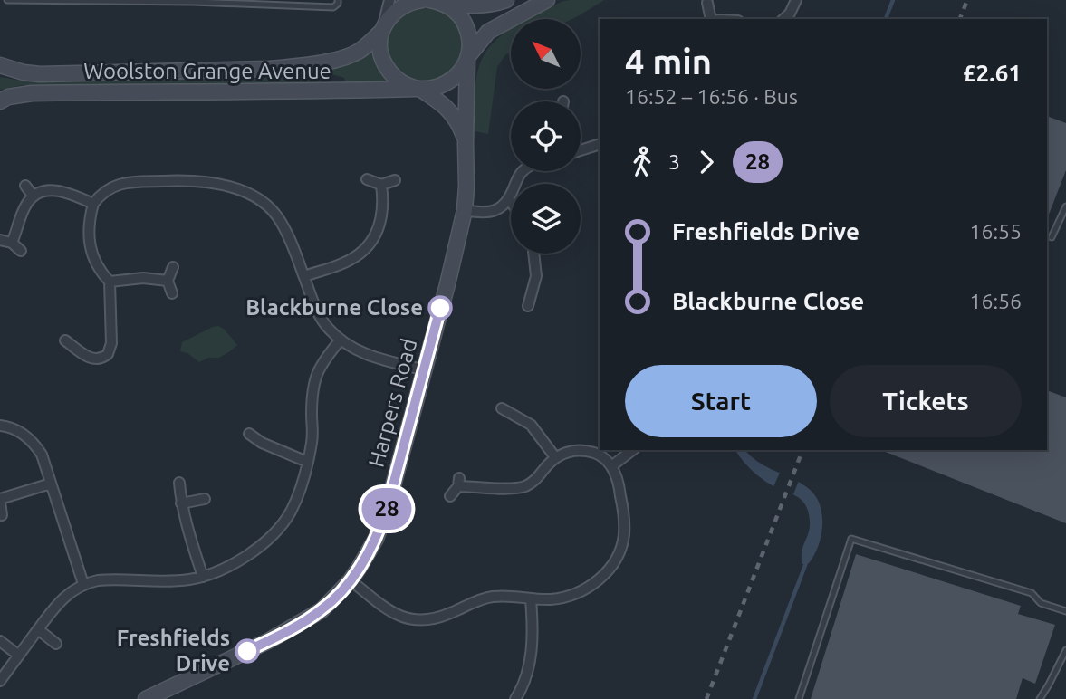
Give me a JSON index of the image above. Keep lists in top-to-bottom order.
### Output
{
  "streets": {
    "main road": ["Woolston Grange Avenue", "Harpers Road"]
  },
  "crossings": [
    ["Woolston Grange Avenue", "Harpers Road"]
  ],
  "places": ["Blackburne Close", "Freshfields Drive"],
  "lines": ["bus line 28"],
  "north": "top left",
  "page": {
    "on_map": "28",
    "heading": ["4 min", "16:52 – 16:56 · Bus", "£2.61"],
    "legs": ["3", "28"],
    "list": [
      {
        "name": "Freshfields Drive",
        "value": "16:55"
      },
      {
        "name": "Blackburne Close",
        "value": "16:56"
      }
    ],
    "buttons": ["Start", "Tickets"]
  }
}
